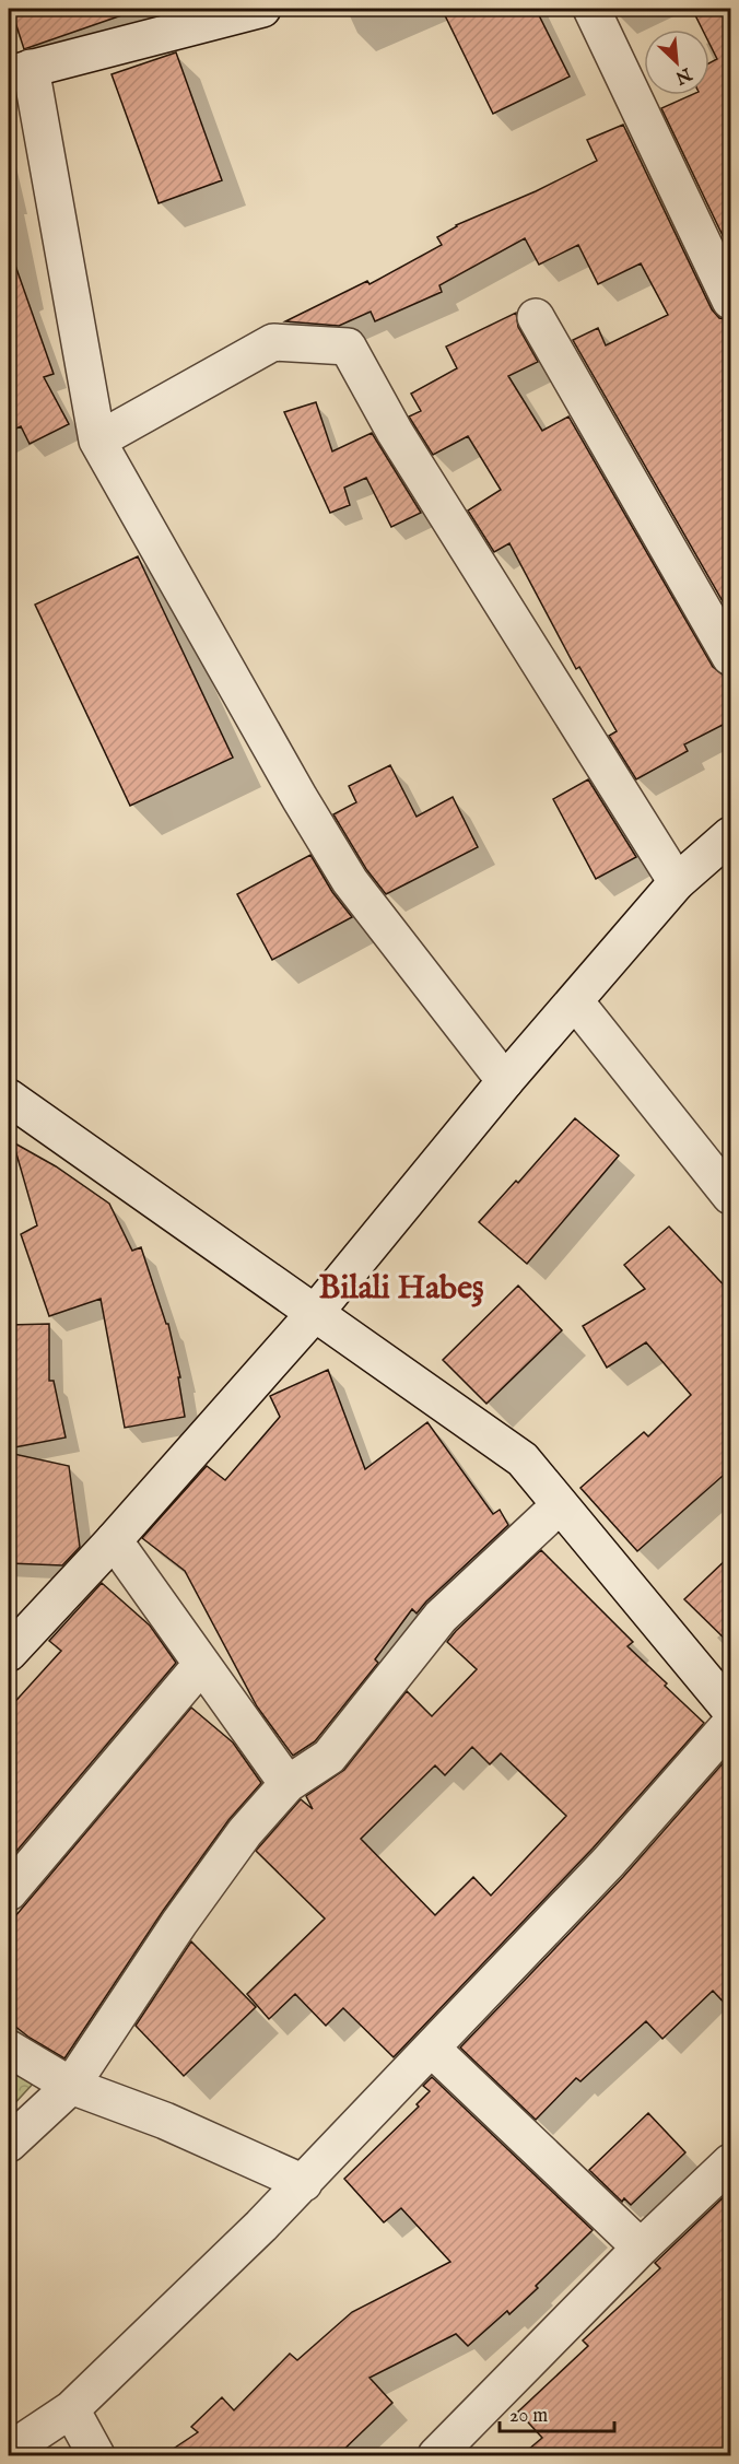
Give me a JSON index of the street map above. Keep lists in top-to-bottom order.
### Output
{
  "districts": ["Bilali Habeş"],
  "scale_bar": "20 m",
  "north": "bottom right"
}
